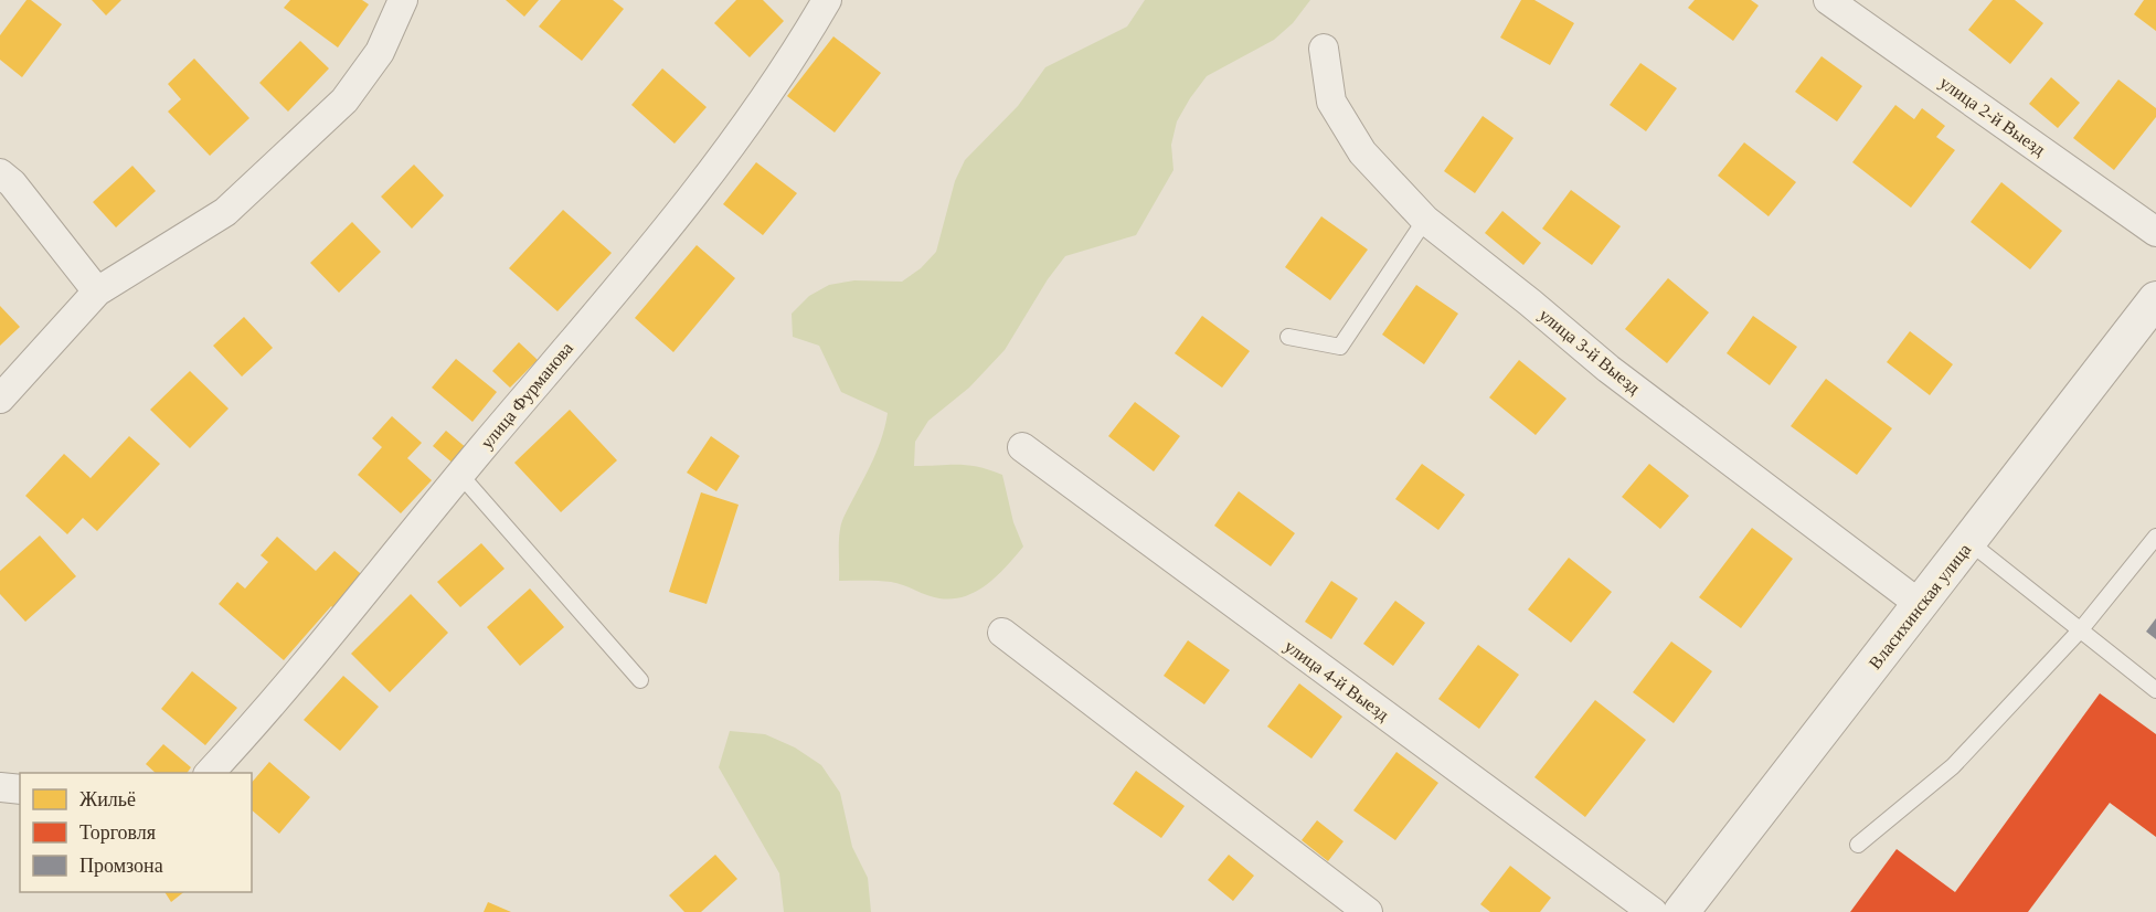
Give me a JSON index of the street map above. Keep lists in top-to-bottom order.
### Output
{
  "streets": {
    "street": [
      "улица 2-й Выезд",
      "улица 3-й Выезд",
      "улица Фурманова",
      "Власихинская улица",
      "улица 4-й Выезд"
    ]
  },
  "crossings": [
    ["улица 3-й Выезд", "Власихинская улица"]
  ],
  "legend": ["Жильё", "Торговля", "Промзона"]
}
